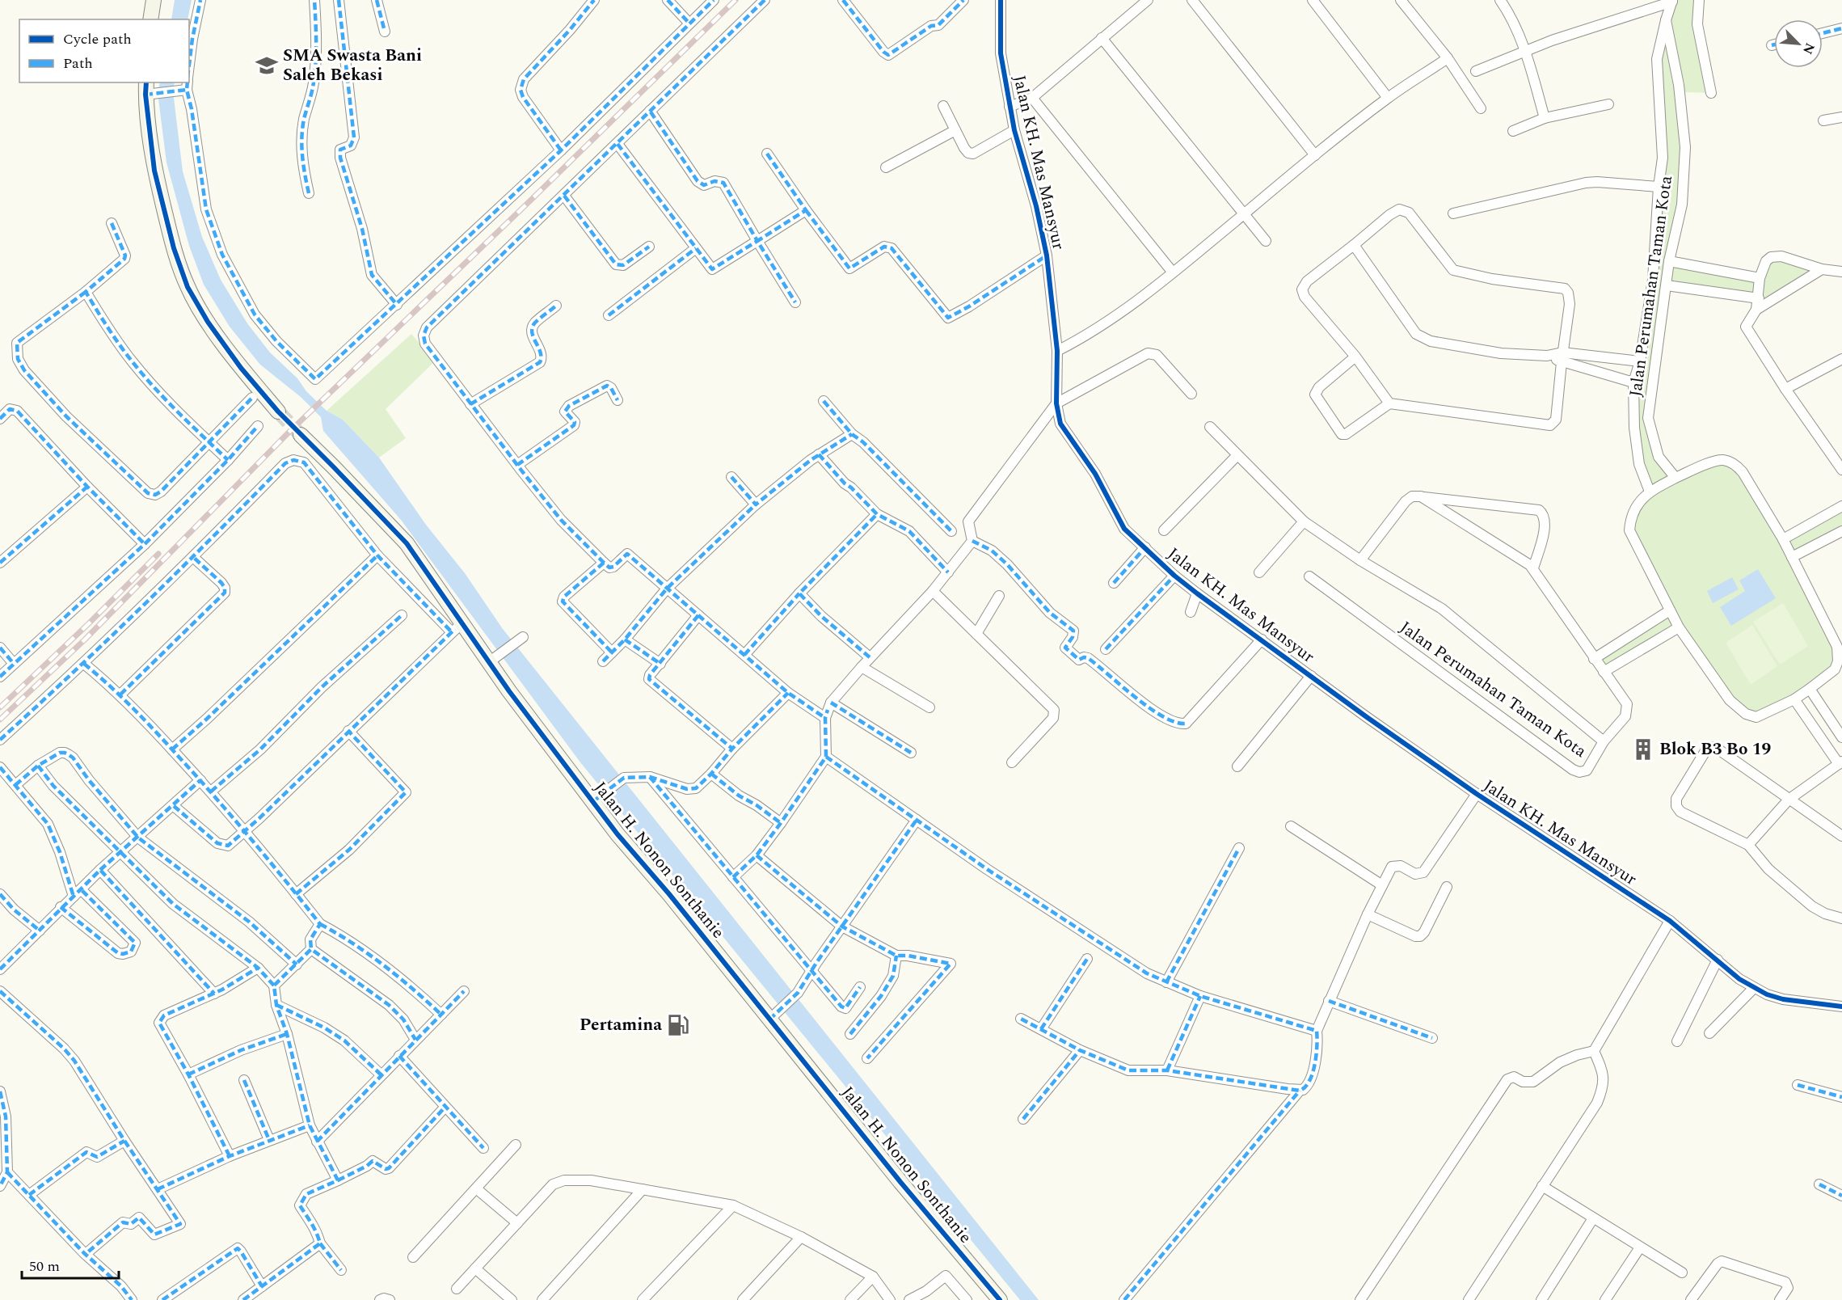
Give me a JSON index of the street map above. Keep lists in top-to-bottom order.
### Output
{
  "streets": {
    "street": ["Jalan KH. Mas Mansyur", "Jalan Perumahan Taman Kota", "Jalan H. Nonon Sonthanie"]
  },
  "places": {
    "school or university": ["SMA Swasta Bani Saleh Bekasi"],
    "building": ["Blok B3 Bo 19"],
    "fuel station": ["Pertamina"]
  },
  "legend": ["Cycle path", "Path"],
  "scale_bar": "50 m",
  "north": "bottom right"
}
